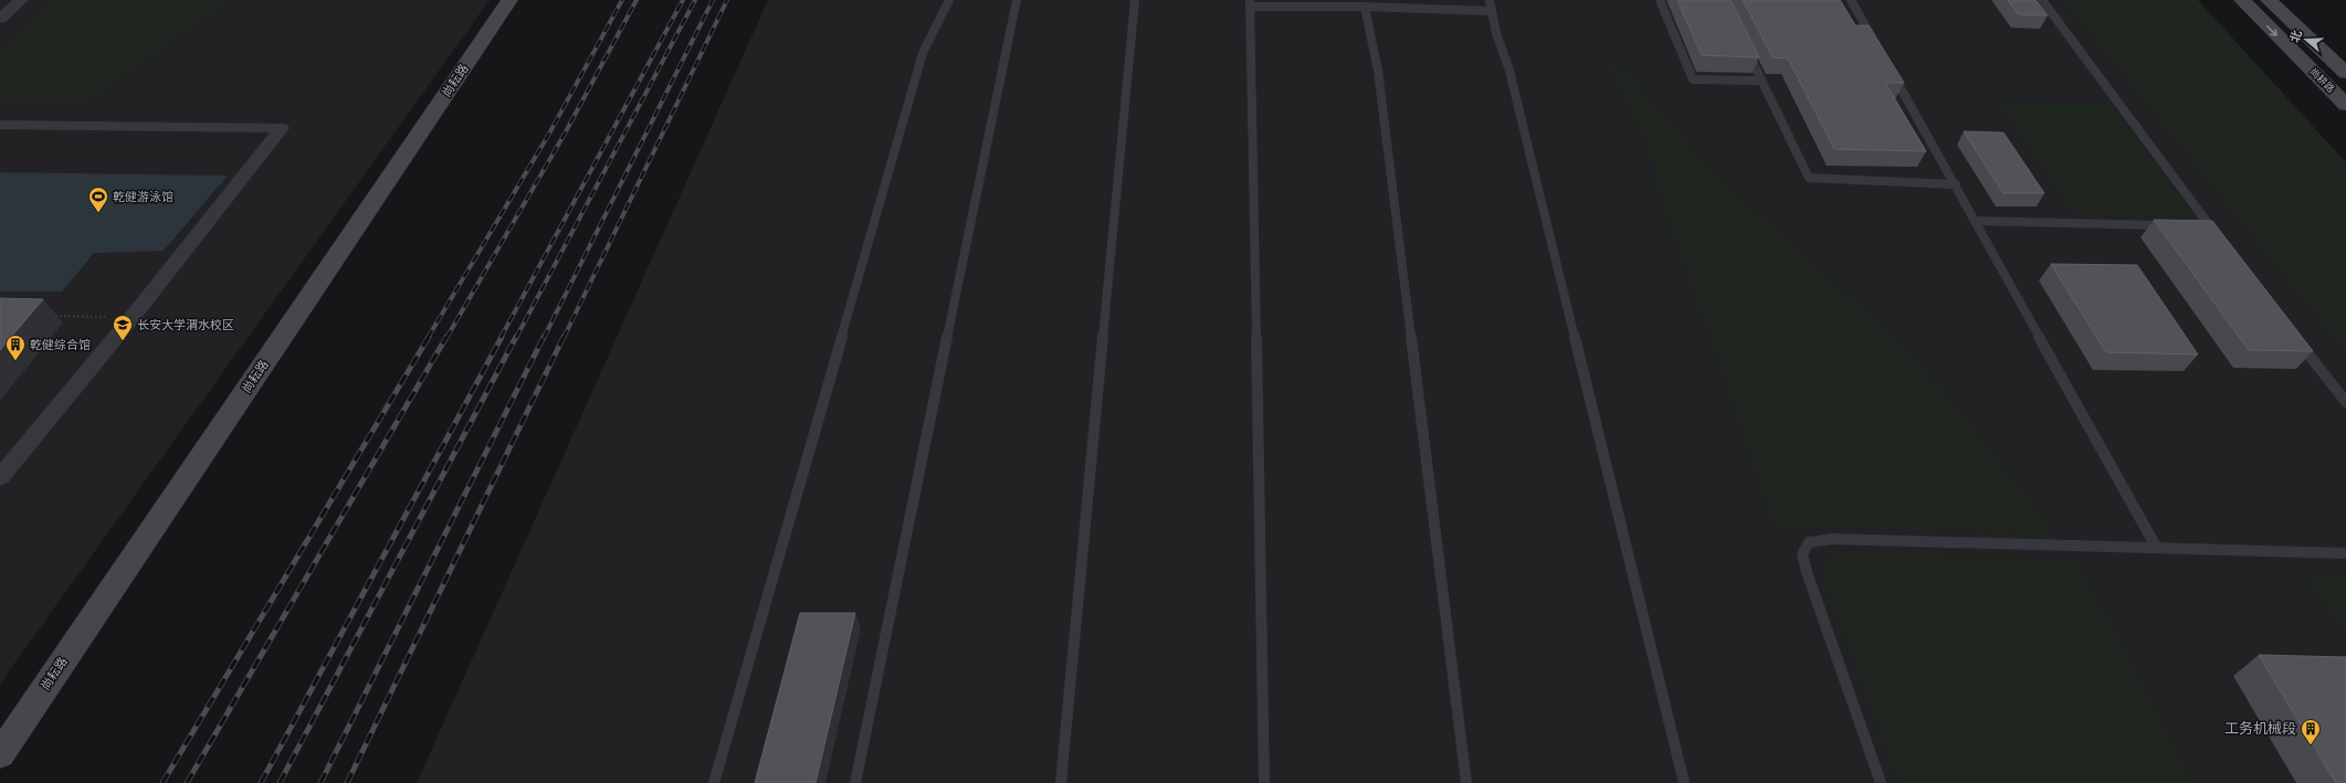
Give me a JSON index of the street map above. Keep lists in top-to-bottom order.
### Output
{
  "streets": {
    "street": ["尚耘路", "尚耕路"]
  },
  "places": {
    "sports": ["乾健游泳馆"],
    "school or university": ["长安大学渭水校区"],
    "building": ["乾健综合馆", "工务机械段"]
  },
  "north": "left"
}
